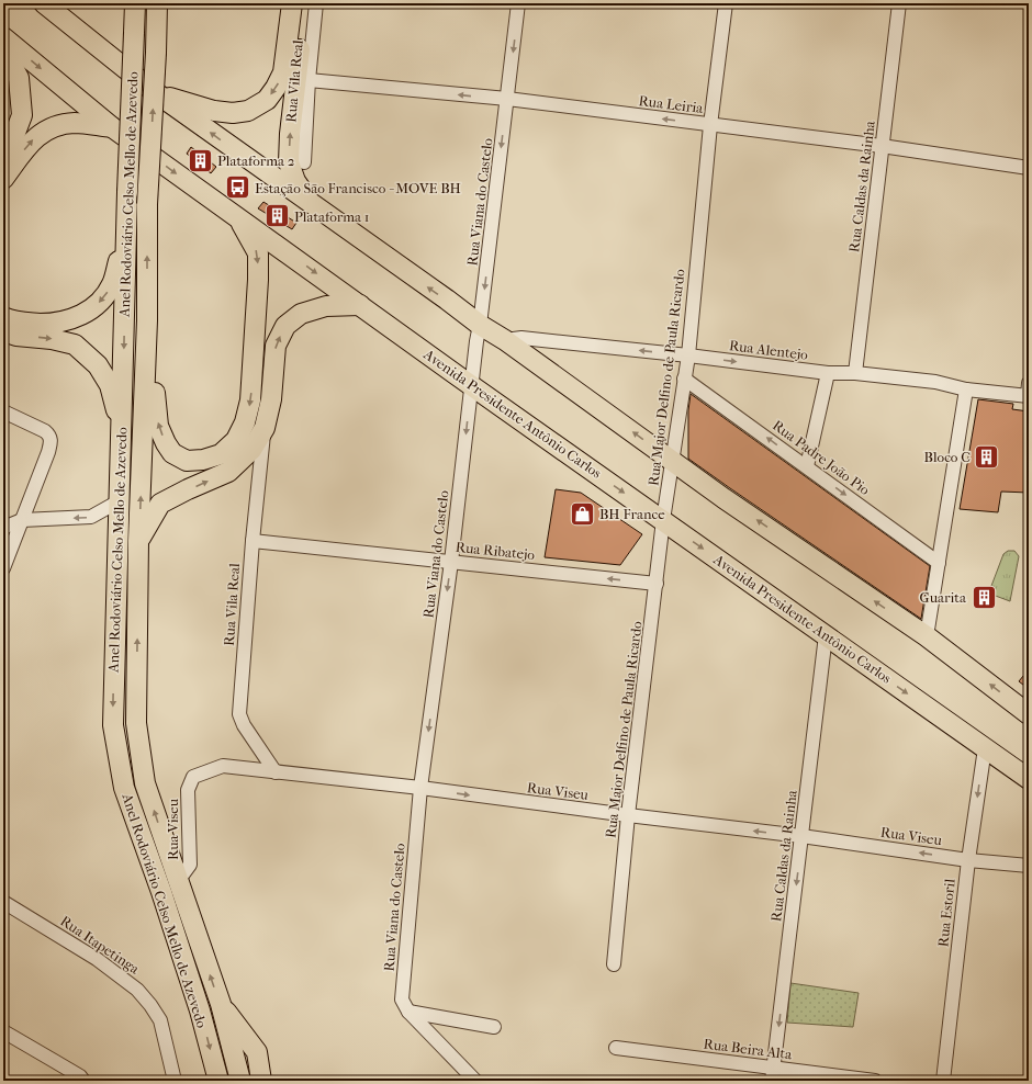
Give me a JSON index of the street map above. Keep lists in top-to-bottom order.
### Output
{
  "streets": {
    "highway": ["Anel Rodoviário Celso Mello de Azevedo", "Avenida Presidente Antônio Carlos"],
    "street": [
      "Rua Vila Real",
      "Rua Leiria",
      "Rua Caldas da Rainha",
      "Rua Viana do Castelo",
      "Rua Alentejo",
      "Rua Major Delfino de Paula Ricardo",
      "Rua Padre João Pio",
      "Rua Ribatejo",
      "Rua Viseu",
      "Rua Estoril",
      "Rua Itapetinga",
      "Rua Beira Alta"
    ]
  },
  "crossings": [
    ["Rua Vila Real", "Rua Leiria"],
    ["Rua Vila Real", "Rua Ribatejo"],
    ["Rua Vila Real", "Rua Viseu"],
    ["Rua Leiria", "Rua Caldas da Rainha"],
    ["Rua Leiria", "Rua Viana do Castelo"],
    ["Rua Leiria", "Rua Major Delfino de Paula Ricardo"],
    ["Rua Caldas da Rainha", "Rua Alentejo"],
    ["Rua Caldas da Rainha", "Avenida Presidente Antônio Carlos"],
    ["Rua Caldas da Rainha", "Rua Viseu"],
    ["Rua Caldas da Rainha", "Rua Beira Alta"],
    ["Anel Rodoviário Celso Mello de Azevedo", "Rua Viseu"],
    ["Rua Viana do Castelo", "Avenida Presidente Antônio Carlos"],
    ["Rua Viana do Castelo", "Rua Ribatejo"],
    ["Rua Viana do Castelo", "Rua Viseu"],
    ["Rua Alentejo", "Rua Major Delfino de Paula Ricardo"],
    ["Rua Major Delfino de Paula Ricardo", "Avenida Presidente Antônio Carlos"],
    ["Rua Major Delfino de Paula Ricardo", "Rua Padre João Pio"],
    ["Rua Major Delfino de Paula Ricardo", "Rua Ribatejo"],
    ["Rua Major Delfino de Paula Ricardo", "Rua Viseu"],
    ["Avenida Presidente Antônio Carlos", "Rua Estoril"],
    ["Rua Viseu", "Rua Estoril"]
  ],
  "one_way": ["Rua Leiria", "Rua Viana do Castelo", "Rua Ribatejo"],
  "places": {
    "building": [
      "Plataforma 2",
      "Plataforma 1",
      "Bloco C",
      "Guarita"
    ],
    "bus stop": ["Estação São Francisco - MOVE BH"],
    "shop": ["BH France"]
  }
}
